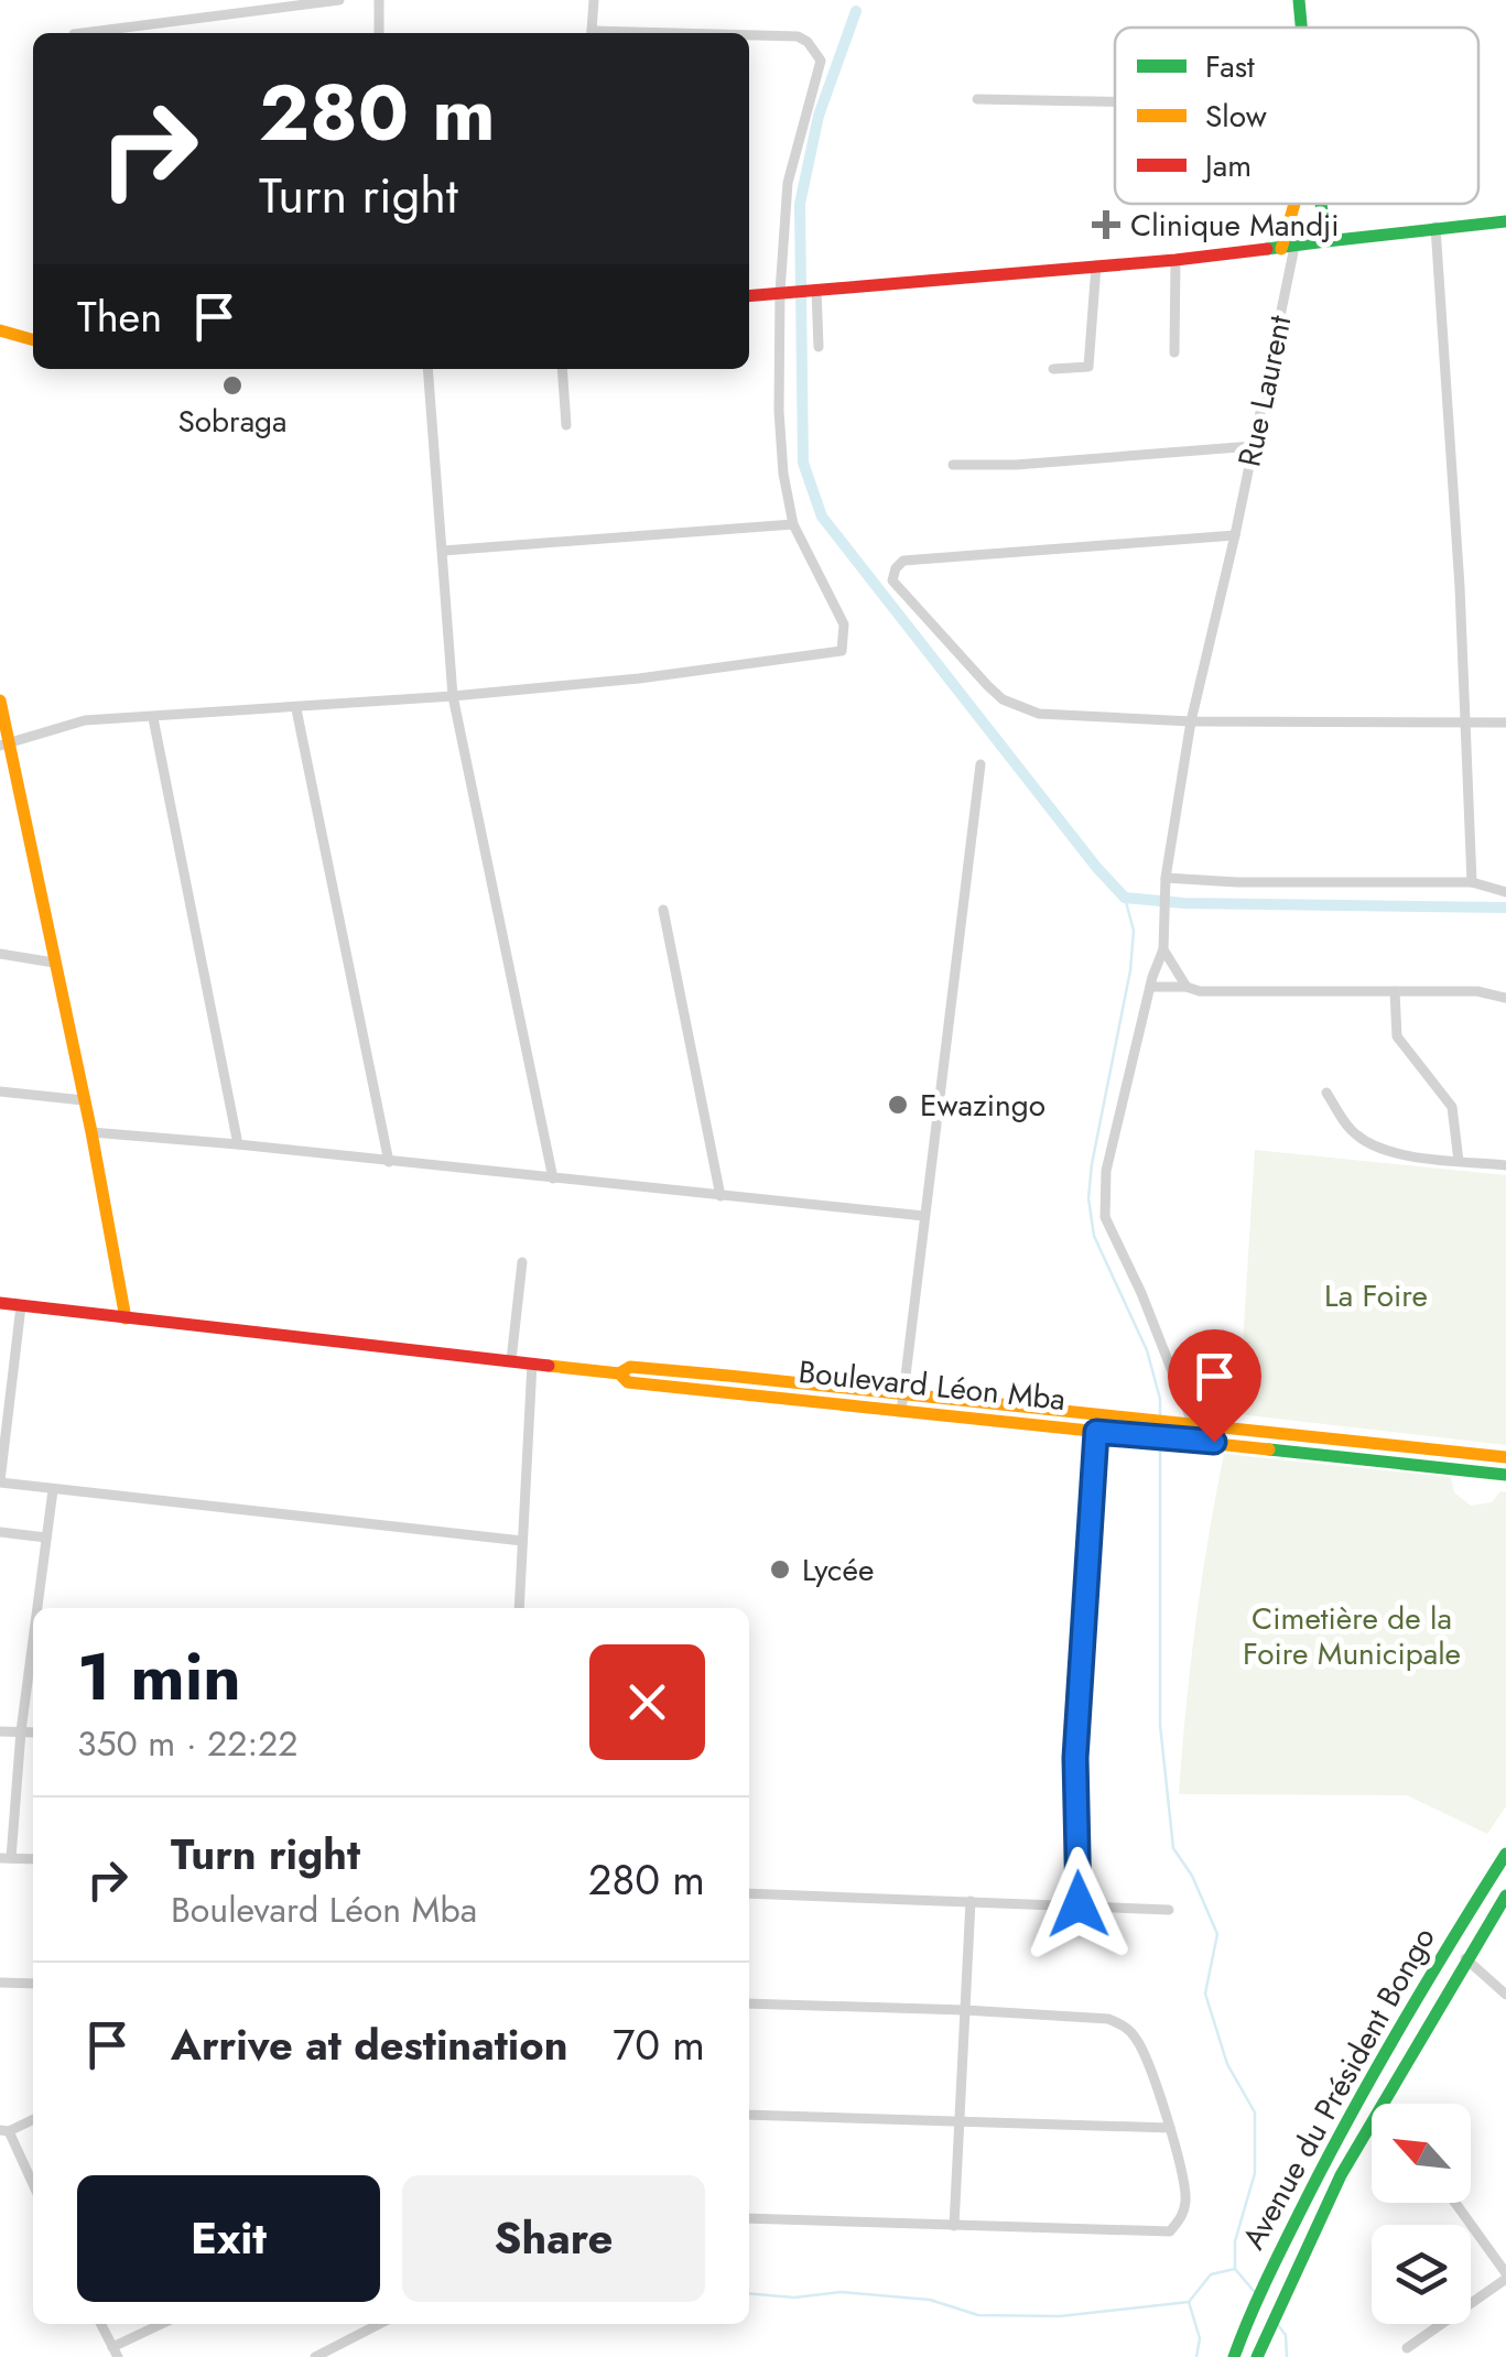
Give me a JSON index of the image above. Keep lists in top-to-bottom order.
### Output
{
  "streets": {
    "street": ["Rue Laurent", "Boulevard Léon Mba", "Avenue du Président Bongo"]
  },
  "crossings": [
    ["Rue Laurent", "Boulevard Léon Mba"]
  ],
  "parks": ["La Foire", "Cimetière de la Foire Municipale"],
  "places": {
    "health": ["Clinique Mandji"],
    "other": ["Sobraga", "Ewazingo", "Lycée"]
  },
  "legend": ["Fast", "Slow", "Jam"],
  "north": "top left",
  "page": {
    "turn": ["280 m", "Turn right"],
    "then": "Then",
    "heading": ["1 min", "350 m · 22:22"],
    "list": [
      {
        "name": "Turn right",
        "note": "Boulevard Léon Mba",
        "value": "280 m"
      },
      {
        "name": "Arrive at destination",
        "value": "70 m"
      }
    ],
    "buttons": ["Exit", "Share"]
  }
}
